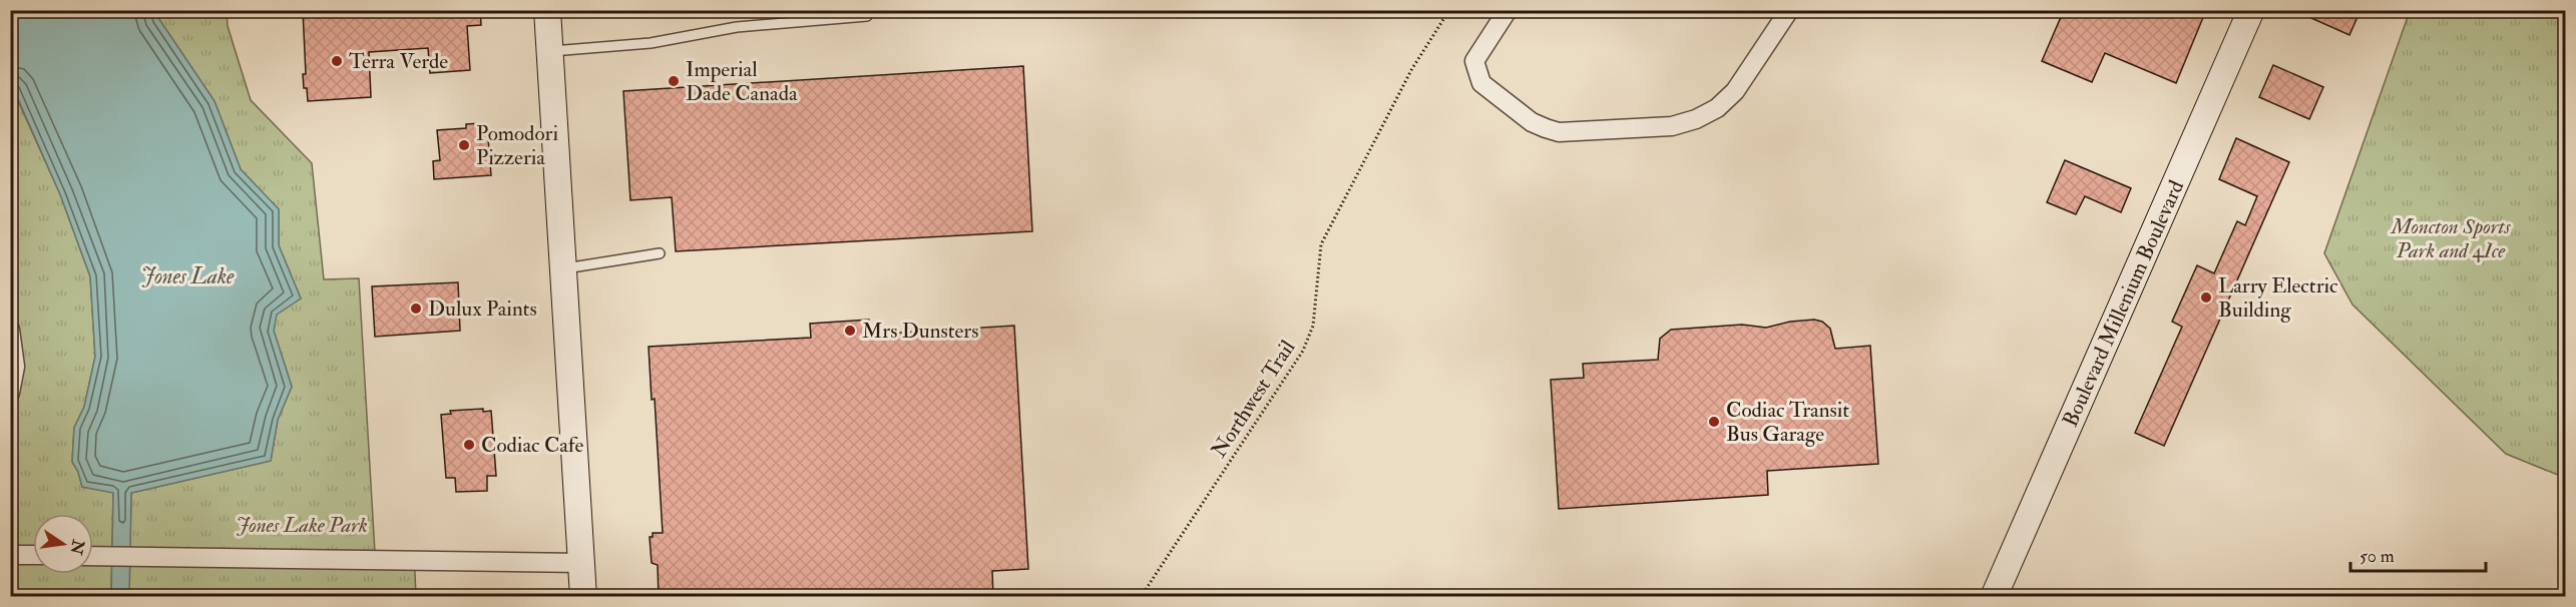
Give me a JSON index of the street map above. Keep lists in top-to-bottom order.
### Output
{
  "streets": {
    "main road": ["Boulevard Millenium Boulevard"],
    "path": ["Northwest Trail"]
  },
  "water": ["Jones Lake"],
  "parks": ["Moncton Sports Park and 4Ice", "Jones Lake Park"],
  "places": [
    "Terra Verde",
    "Imperial Dade Canada",
    "Pomodori Pizzeria",
    "Larry Electric Building",
    "Dulux Paints",
    "Mrs Dunsters",
    "Codiac Transit Bus Garage",
    "Codiac Cafe"
  ],
  "scale_bar": "50 m",
  "north": "right"
}
